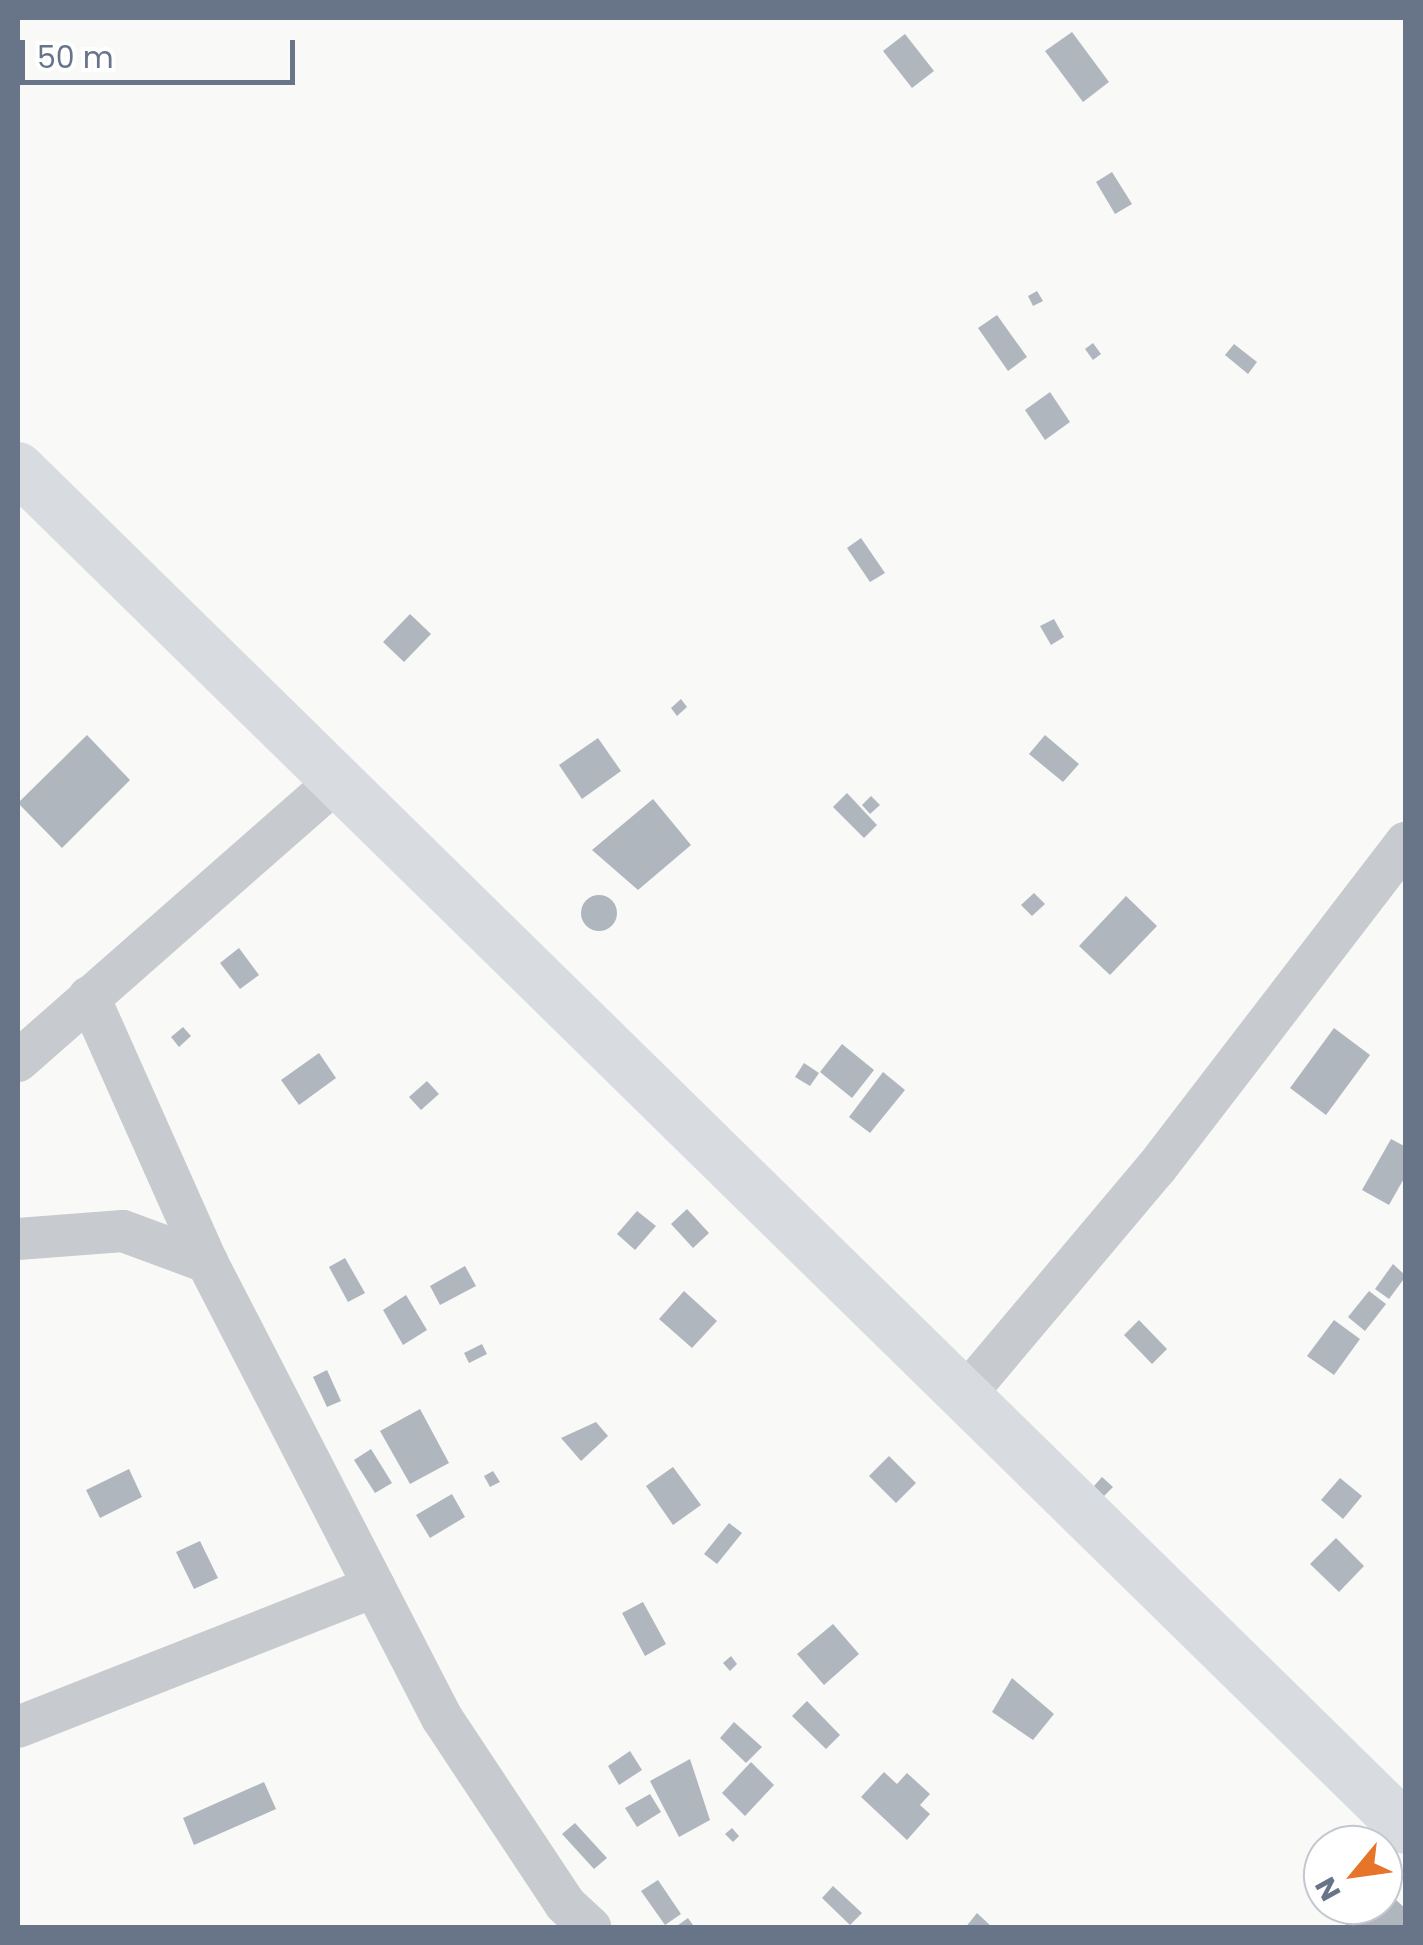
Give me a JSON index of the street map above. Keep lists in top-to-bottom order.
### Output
{
  "scale_bar": "50 m",
  "north": "bottom left"
}
